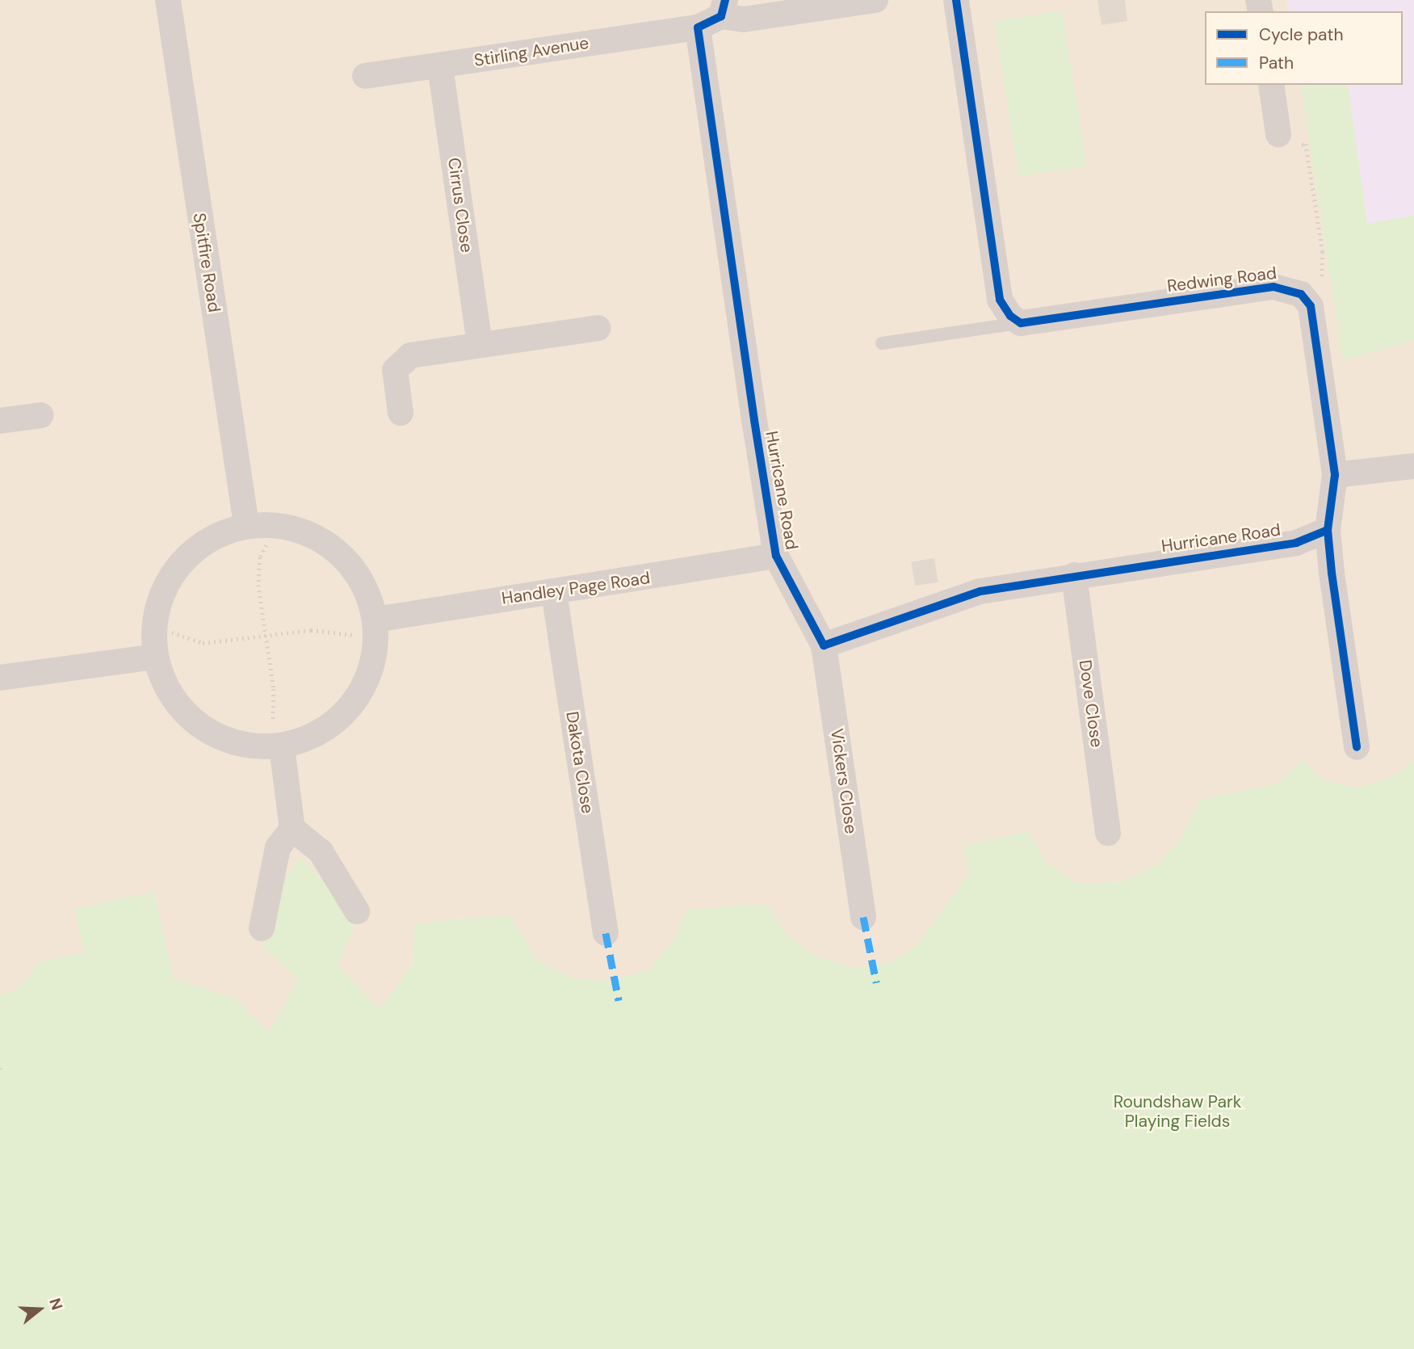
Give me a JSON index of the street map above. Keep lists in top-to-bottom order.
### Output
{
  "streets": {
    "street": [
      "Stirling Avenue",
      "Cirrus Close",
      "Spitfire Road",
      "Redwing Road",
      "Hurricane Road",
      "Handley Page Road",
      "Dove Close",
      "Dakota Close",
      "Vickers Close"
    ]
  },
  "crossings": [
    ["Stirling Avenue", "Cirrus Close"],
    ["Stirling Avenue", "Hurricane Road"],
    ["Hurricane Road", "Handley Page Road"],
    ["Hurricane Road", "Dove Close"],
    ["Hurricane Road", "Vickers Close"],
    ["Handley Page Road", "Dakota Close"]
  ],
  "parks": ["Roundshaw Park Playing Fields"],
  "legend": ["Cycle path", "Path"],
  "north": "right"
}
